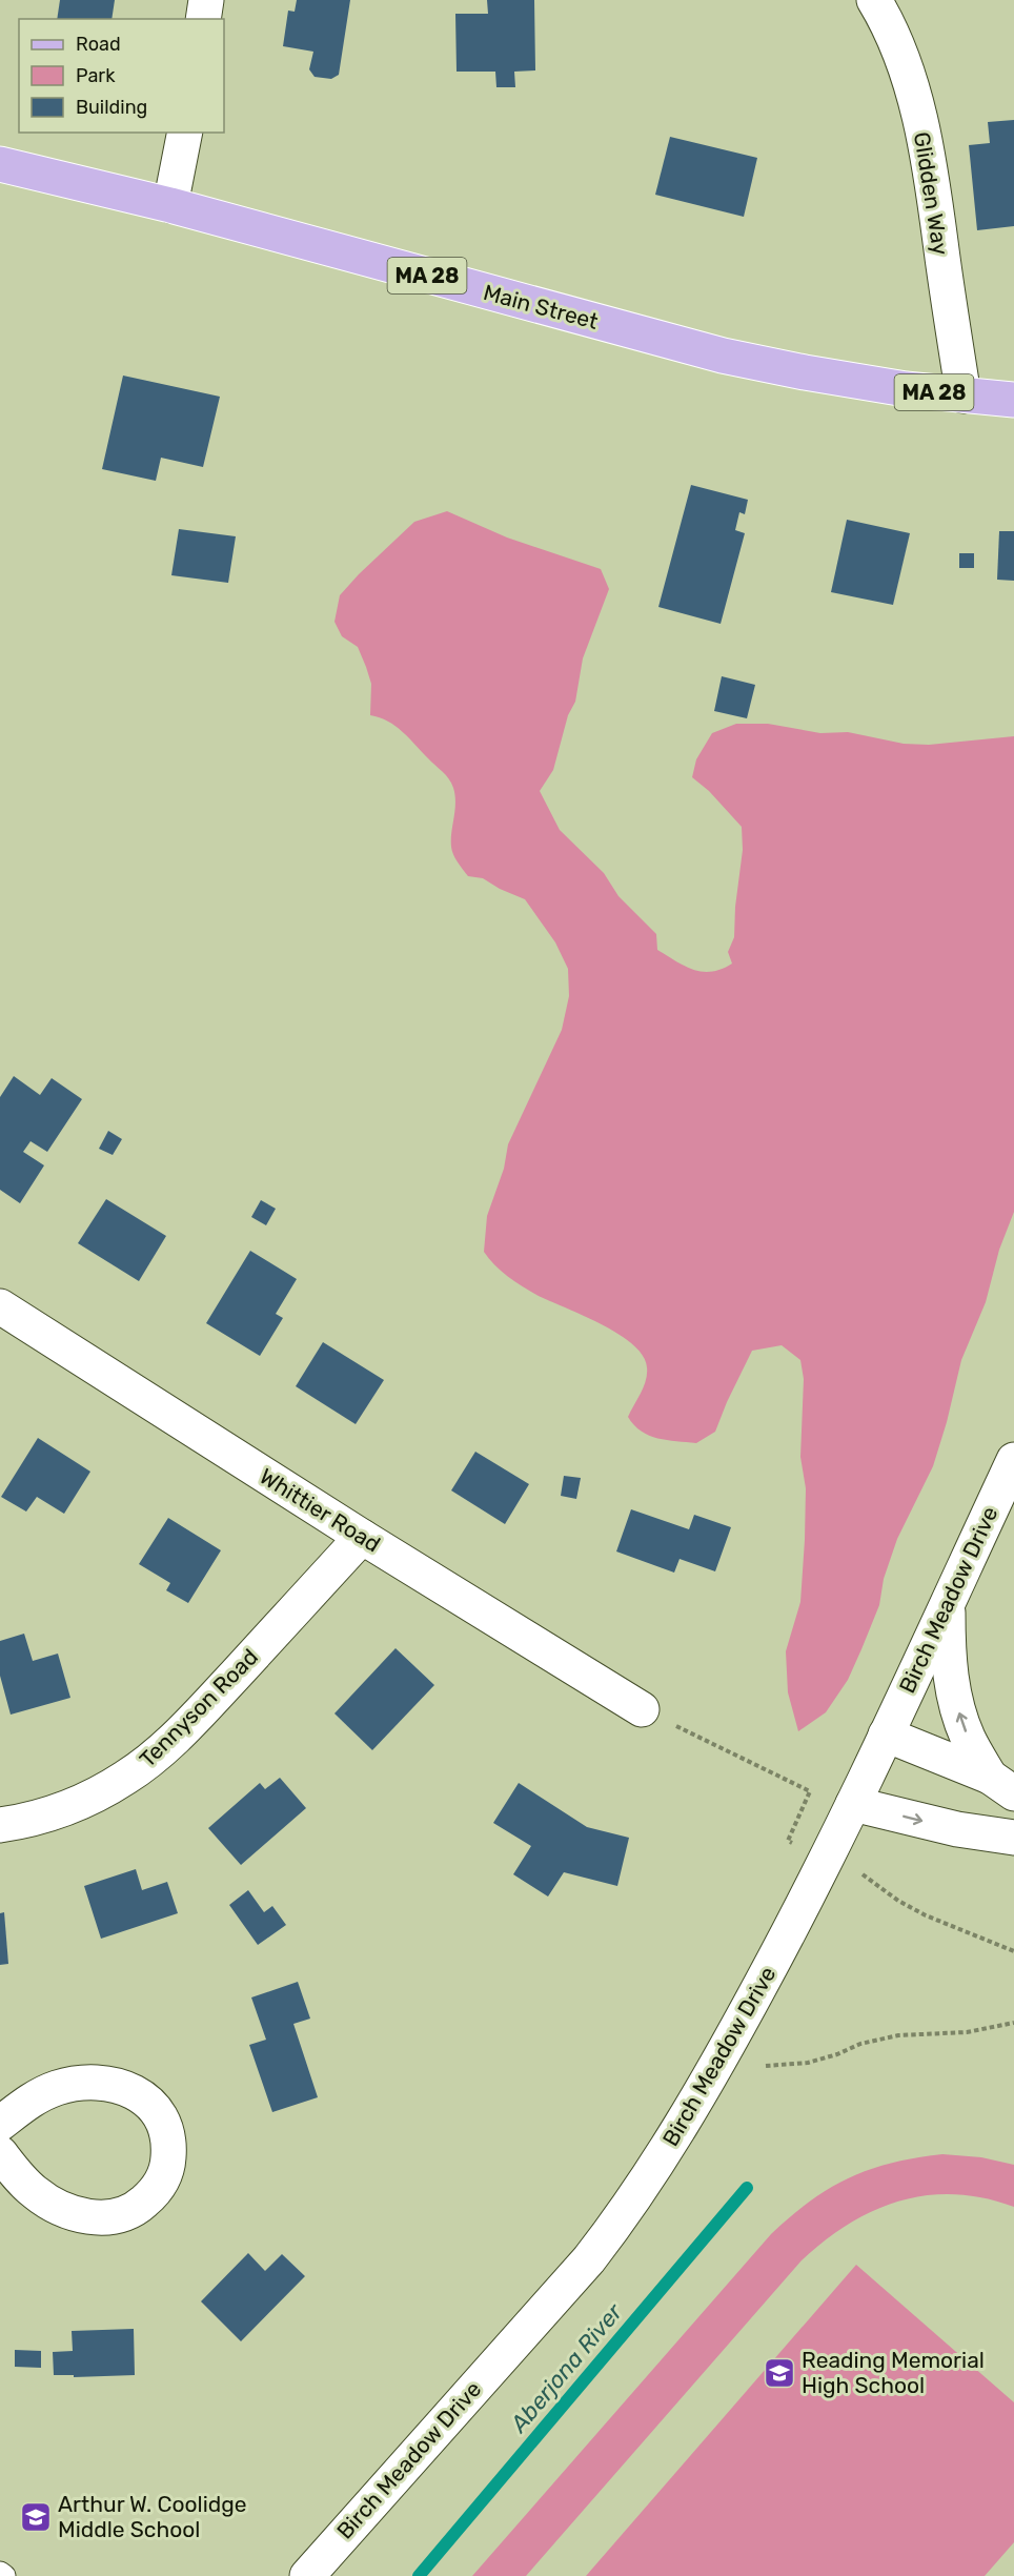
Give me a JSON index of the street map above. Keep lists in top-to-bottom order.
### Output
{
  "streets": {
    "main road": ["MA 28", "Main Street"],
    "street": [
      "Glidden Way",
      "Whittier Road",
      "Birch Meadow Drive",
      "Tennyson Road"
    ]
  },
  "crossings": [
    ["Glidden Way", "Main Street"],
    ["Whittier Road", "Tennyson Road"]
  ],
  "water": ["Aberjona River"],
  "places": {
    "school or university": ["Reading Memorial High School", "Arthur W. Coolidge Middle School"]
  },
  "legend": ["Road", "Park", "Building"]
}
